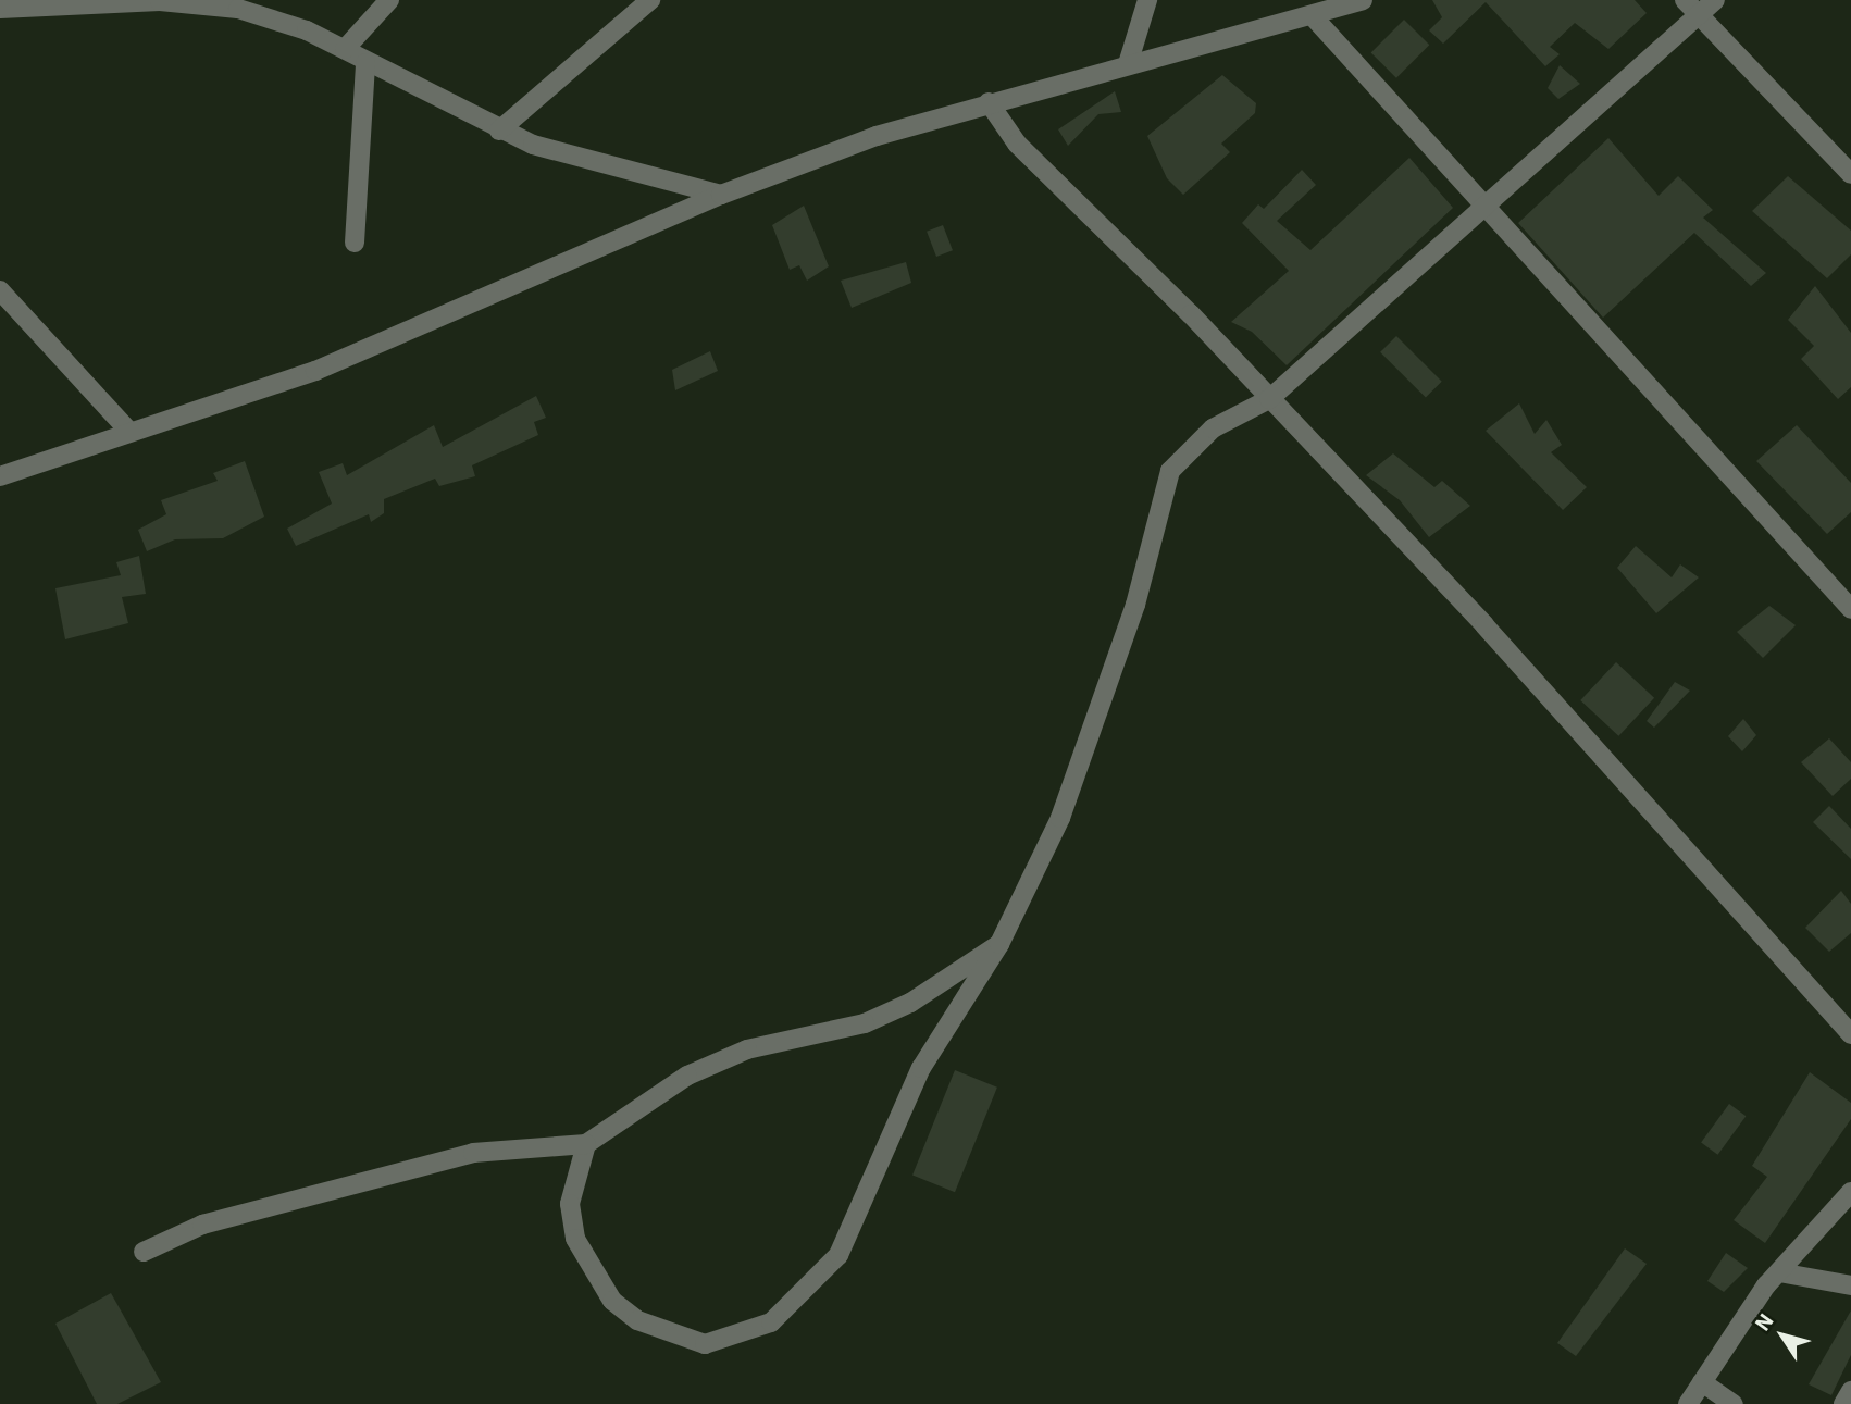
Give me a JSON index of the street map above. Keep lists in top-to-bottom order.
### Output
{
  "north": "top left"
}
